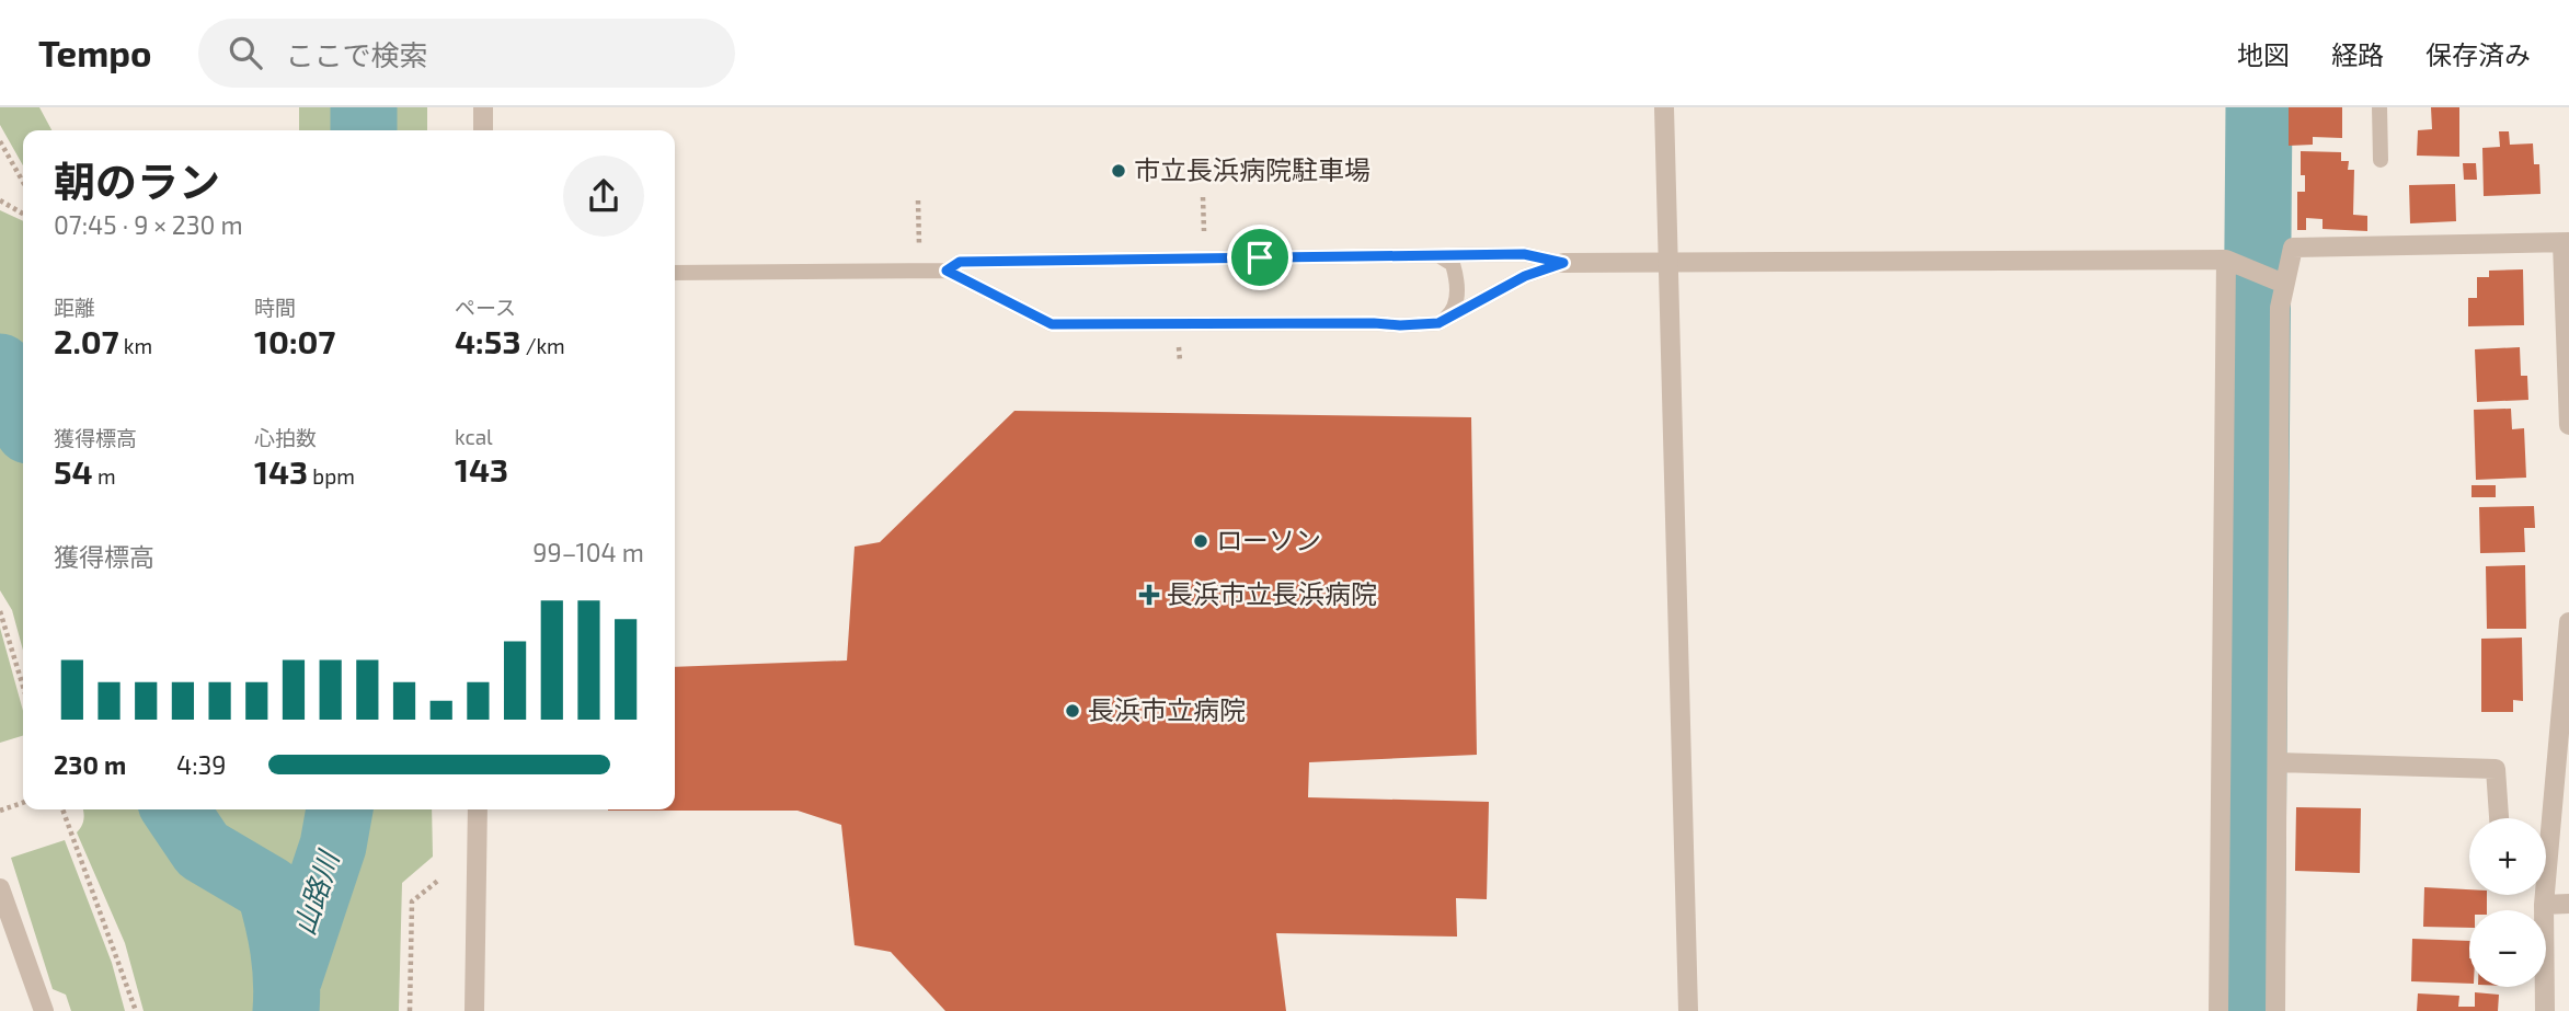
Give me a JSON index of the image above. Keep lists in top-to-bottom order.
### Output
{
  "water": ["山路川"],
  "places": {
    "other": ["市立長浜病院駐車場", "ローソン", "長浜市立病院"],
    "health": ["長浜市立長浜病院"]
  },
  "page": {
    "header": "Tempo",
    "search": "ここで検索",
    "nav": ["地図", "経路", "保存済み"],
    "heading": ["朝のラン", "07:45 · 9 × 230 m"],
    "stats": [
      ["距離", "2.07 km"],
      ["時間", "10:07"],
      ["ペース", "4:53 /km"],
      ["獲得標高", "54 m"],
      ["心拍数", "143 bpm"],
      ["kcal", "143"]
    ],
    "chart": ["獲得標高", "99–104 m"],
    "list": [
      {
        "name": "230 m",
        "note": "4:39"
      }
    ],
    "map_buttons": ["+", "−"]
  }
}
